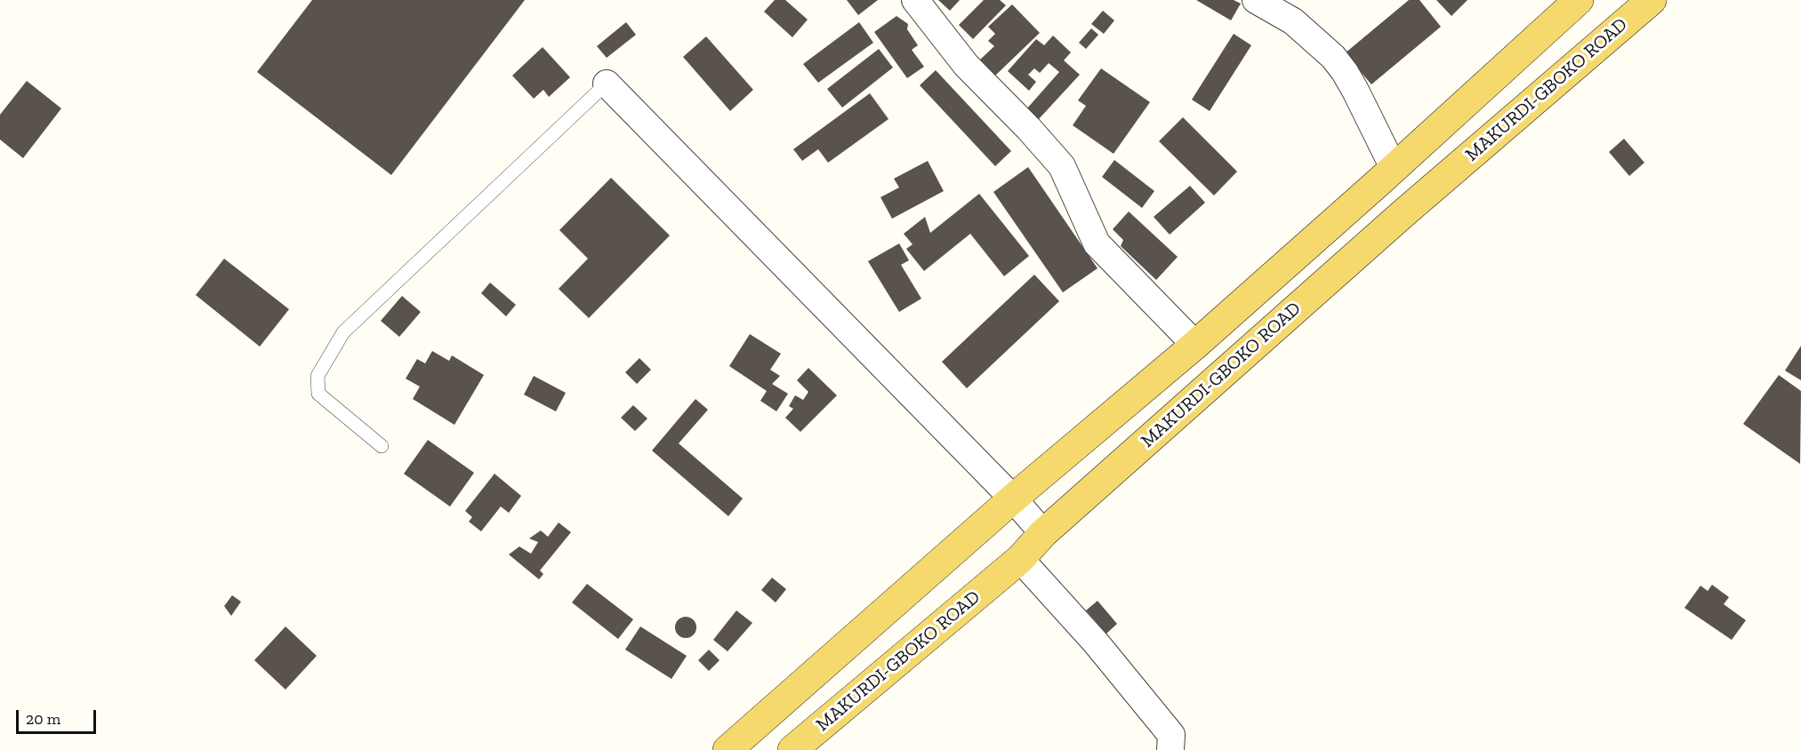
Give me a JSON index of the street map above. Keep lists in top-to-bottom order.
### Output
{
  "streets": {
    "main road": ["MAKURDI-GBOKO ROAD"]
  },
  "scale_bar": "20 m"
}
